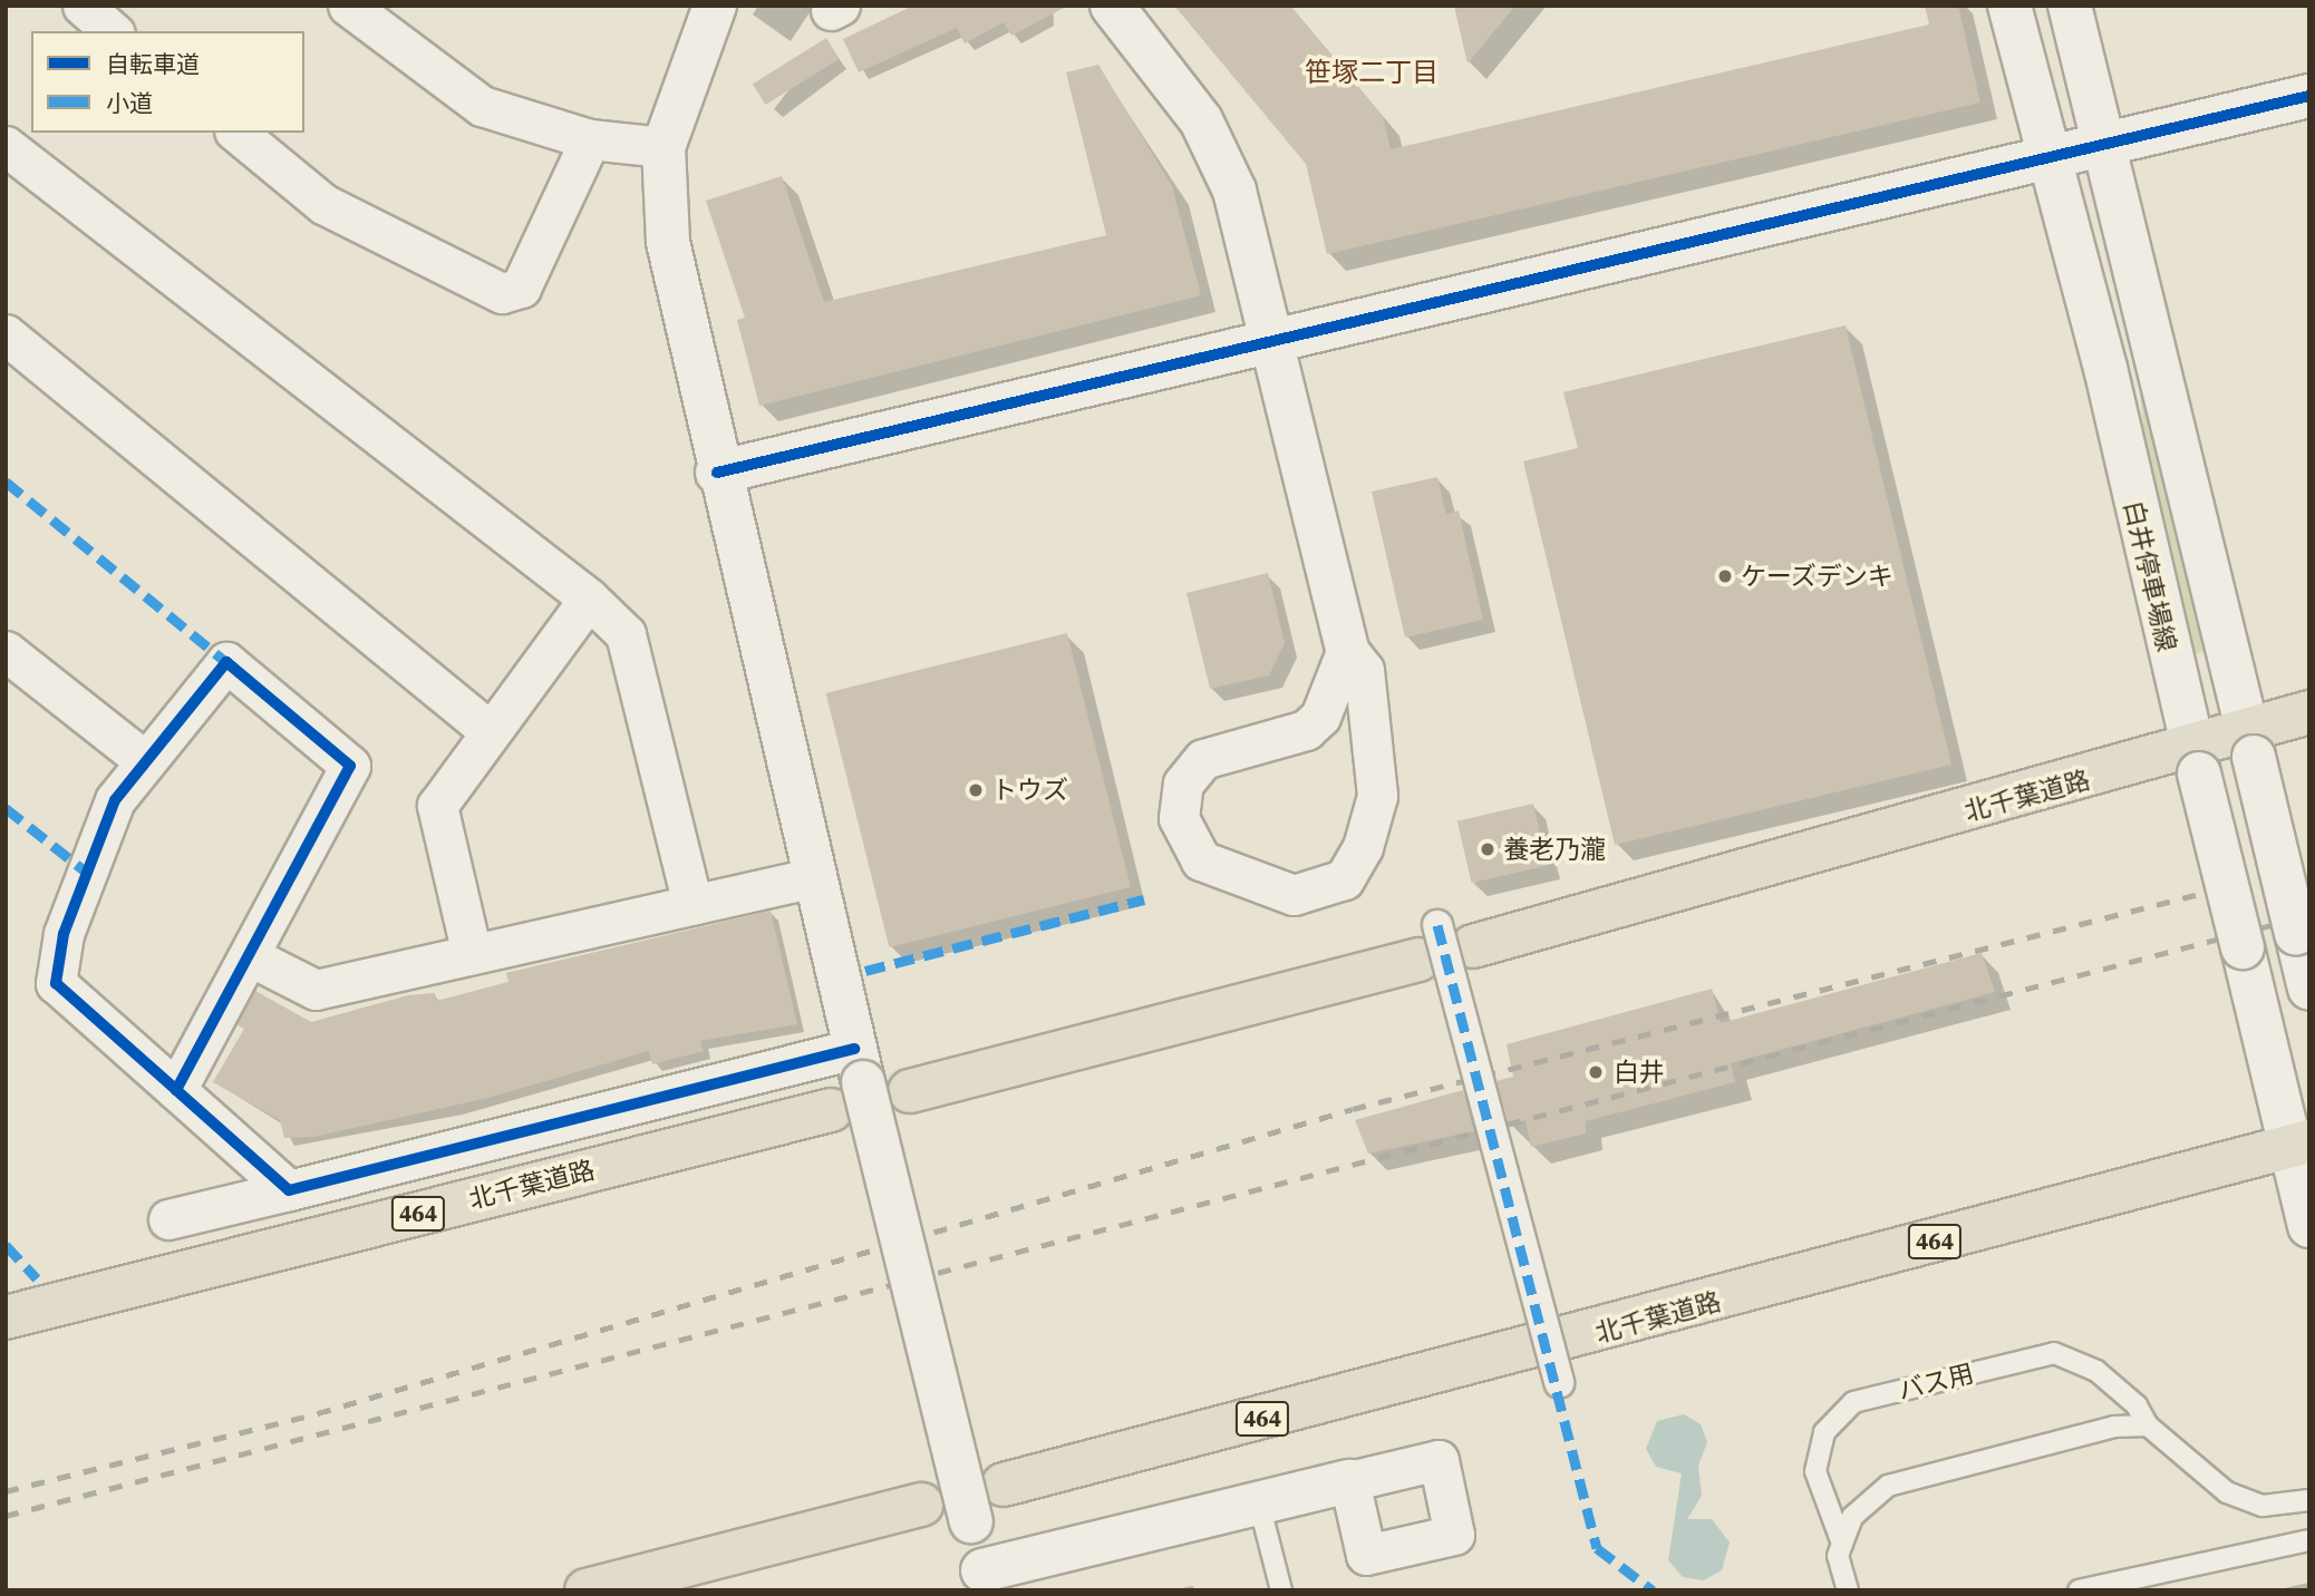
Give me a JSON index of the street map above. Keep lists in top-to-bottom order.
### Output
{
  "streets": {
    "highway": ["北千葉道路", "464"],
    "street": ["白井停車場線"],
    "lane": ["バス用"]
  },
  "crossings": [
    ["白井停車場線", "北千葉道路"]
  ],
  "districts": ["笹塚二丁目"],
  "places": [
    "ケーズデンキ",
    "トウズ",
    "養老乃瀧",
    "白井"
  ],
  "legend": ["自転車道", "小道"]
}
